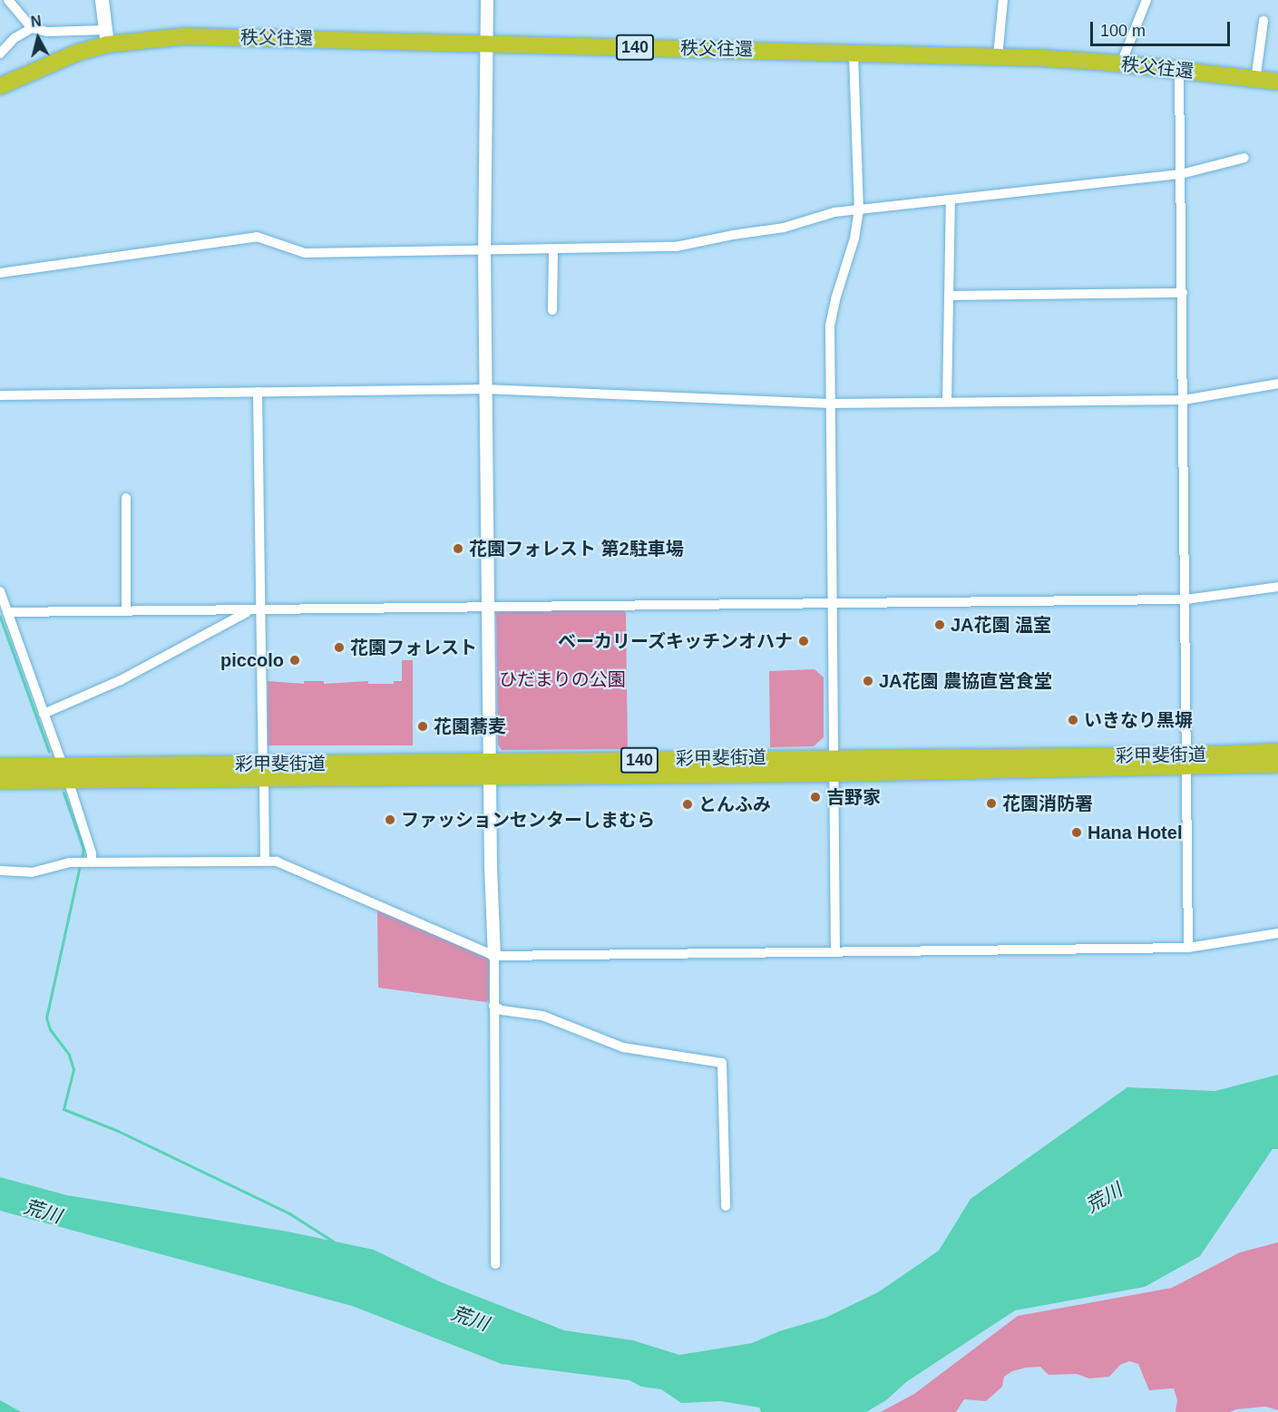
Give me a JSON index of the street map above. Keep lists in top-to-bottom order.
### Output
{
  "streets": {
    "highway": ["秩父往還", "140", "彩甲斐街道"]
  },
  "water": ["荒川"],
  "parks": ["ひだまりの公園"],
  "places": [
    "花園フォレスト 第2駐車場",
    "JA花園 温室",
    "ベーカリーズキッチンオハナ",
    "花園フォレスト",
    "piccolo",
    "JA花園 農協直営食堂",
    "いきなり黒塀",
    "花園蕎麦",
    "吉野家",
    "花園消防署",
    "とんふみ",
    "ファッションセンターしまむら",
    "Hana Hotel"
  ],
  "scale_bar": "100 m",
  "north": "top"
}
